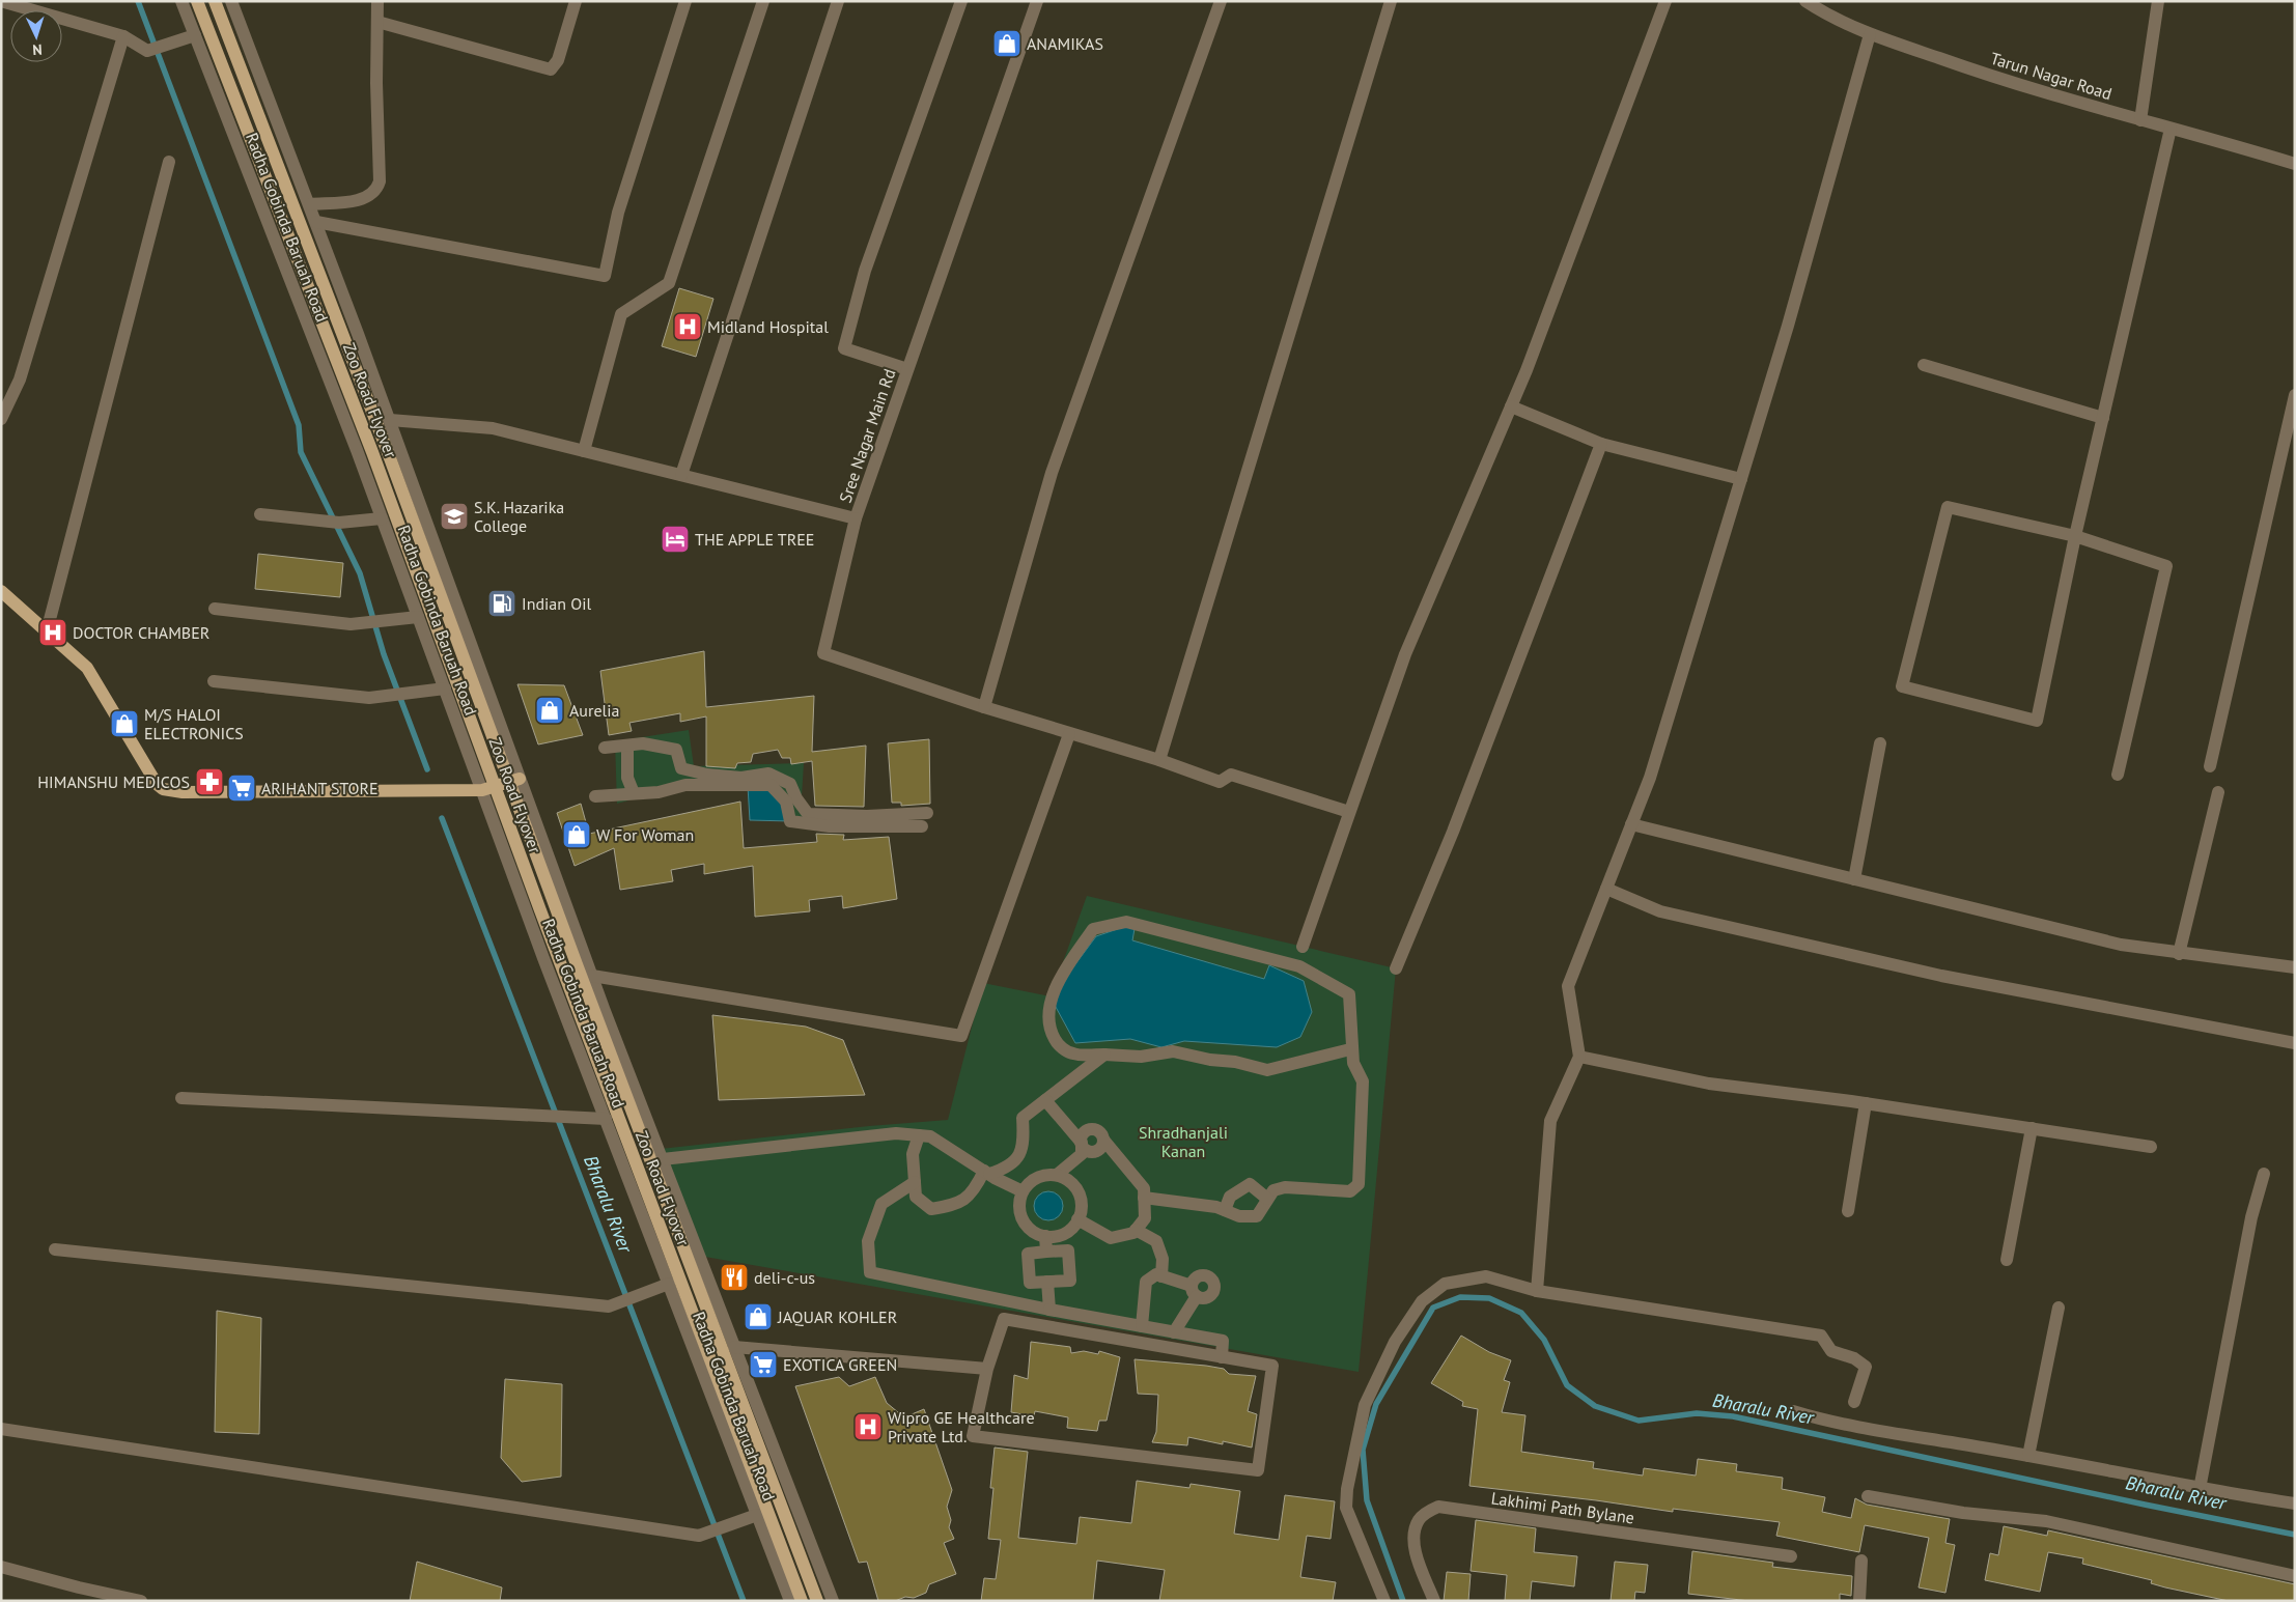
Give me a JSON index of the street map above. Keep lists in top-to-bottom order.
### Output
{
  "streets": {
    "main road": ["Zoo Road Flyover"],
    "street": [
      "Tarun Nagar Road",
      "Radha Gobinda Baruah Road",
      "Sree Nagar Main Rd",
      "Lakhimi Path Bylane"
    ]
  },
  "crossings": [
    ["Radha Gobinda Baruah Road", "Sree Nagar Main Rd"]
  ],
  "water": ["Bharalu River"],
  "parks": ["Shradhanjali Kanan"],
  "places": {
    "shop": [
      "ANAMIKAS",
      "Aurelia",
      "M/S HALOI ELECTRONICS",
      "W For Woman",
      "JAQUAR KOHLER"
    ],
    "hospital": ["Midland Hospital", "DOCTOR CHAMBER", "Wipro GE Healthcare Private Ltd."],
    "school or university": ["S.K. Hazarika College"],
    "hotel": ["THE APPLE TREE"],
    "fuel station": ["Indian Oil"],
    "pharmacy": ["HIMANSHU MEDICOS"],
    "supermarket": ["ARIHANT STORE", "EXOTICA GREEN"],
    "restaurant": ["deli-c-us"]
  },
  "north": "bottom"
}
